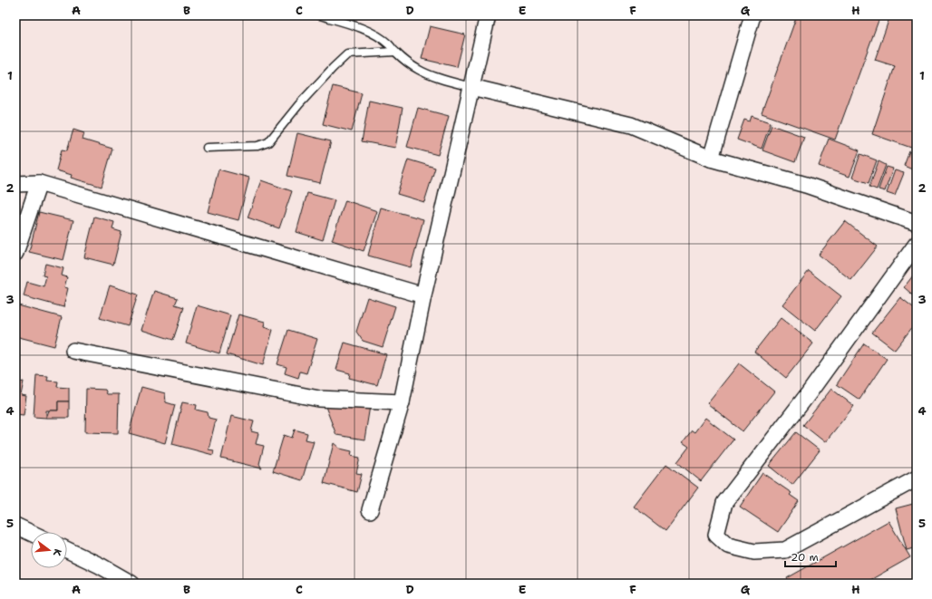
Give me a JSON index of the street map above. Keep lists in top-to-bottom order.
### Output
{
  "scale_bar": "20 m",
  "north": "right",
  "grid": {
    "columns": [
      "A",
      "B",
      "C",
      "D",
      "E",
      "F",
      "G",
      "H"
    ],
    "rows": [
      "1",
      "2",
      "3",
      "4",
      "5"
    ]
  }
}
